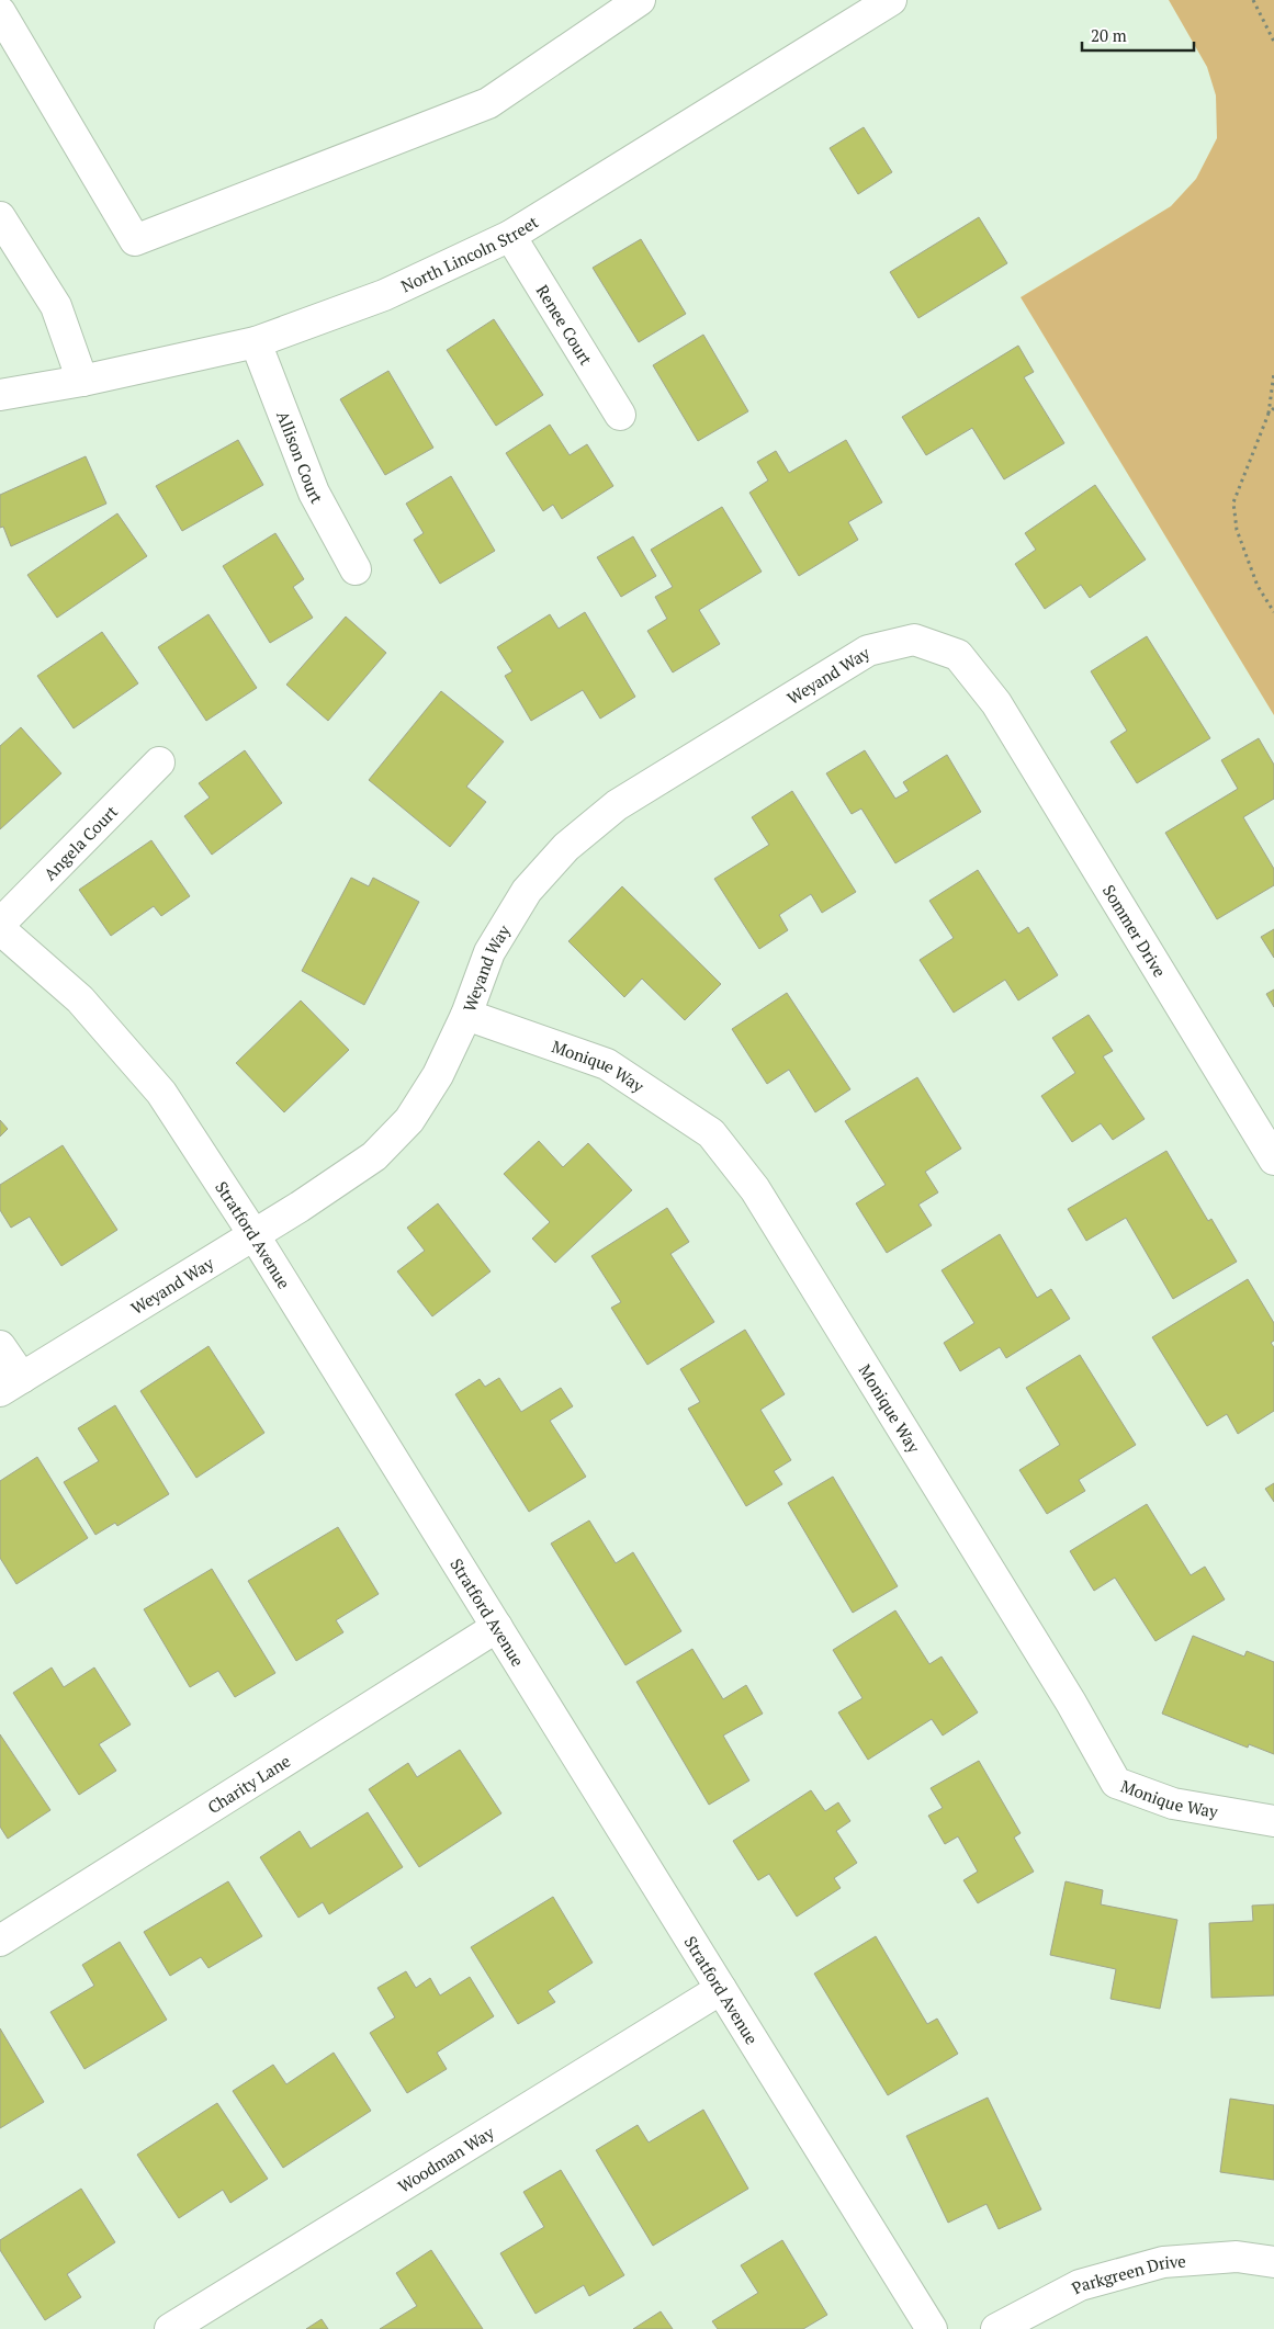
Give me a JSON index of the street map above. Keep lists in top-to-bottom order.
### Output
{
  "streets": {
    "street": [
      "North Lincoln Street",
      "Renee Court",
      "Allison Court",
      "Weyand Way",
      "Angela Court",
      "Sommer Drive",
      "Monique Way",
      "Stratford Avenue",
      "Charity Lane",
      "Woodman Way",
      "Parkgreen Drive"
    ]
  },
  "crossings": [
    ["North Lincoln Street", "Renee Court"],
    ["North Lincoln Street", "Allison Court"],
    ["Weyand Way", "Sommer Drive"],
    ["Weyand Way", "Monique Way"],
    ["Weyand Way", "Stratford Avenue"],
    ["Stratford Avenue", "Charity Lane"],
    ["Stratford Avenue", "Woodman Way"]
  ],
  "scale_bar": "20 m"
}
